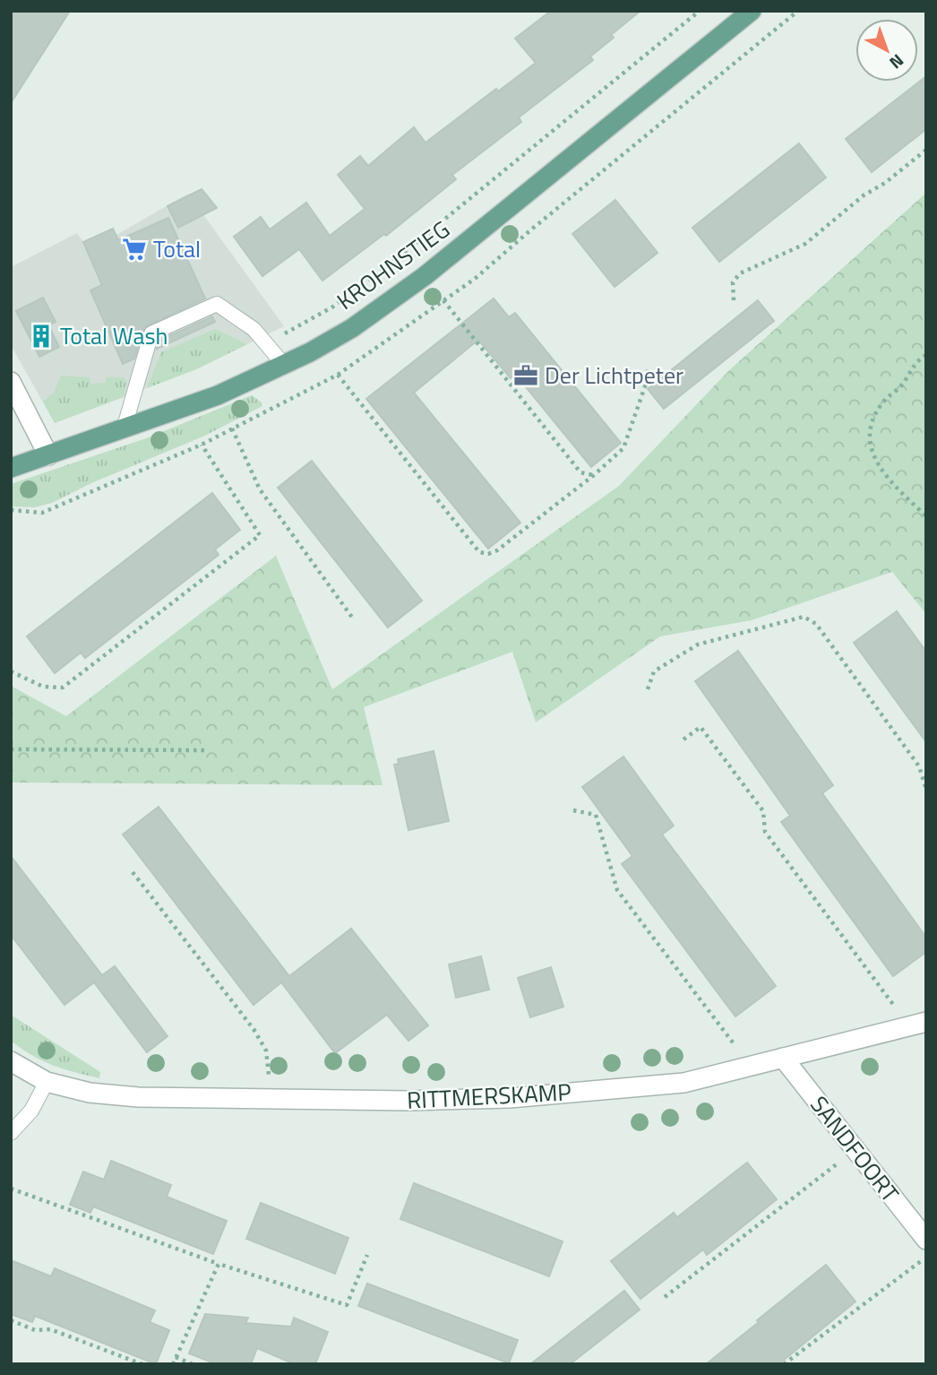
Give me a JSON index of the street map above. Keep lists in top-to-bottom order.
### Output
{
  "streets": {
    "main road": ["KROHNSTIEG"],
    "street": ["RITTMERSKAMP", "SANDFOORT"]
  },
  "crossings": [
    ["RITTMERSKAMP", "SANDFOORT"]
  ],
  "places": {
    "supermarket": ["Total"],
    "building": ["Total Wash"],
    "office": ["Der Lichtpeter"]
  },
  "north": "bottom right"
}
